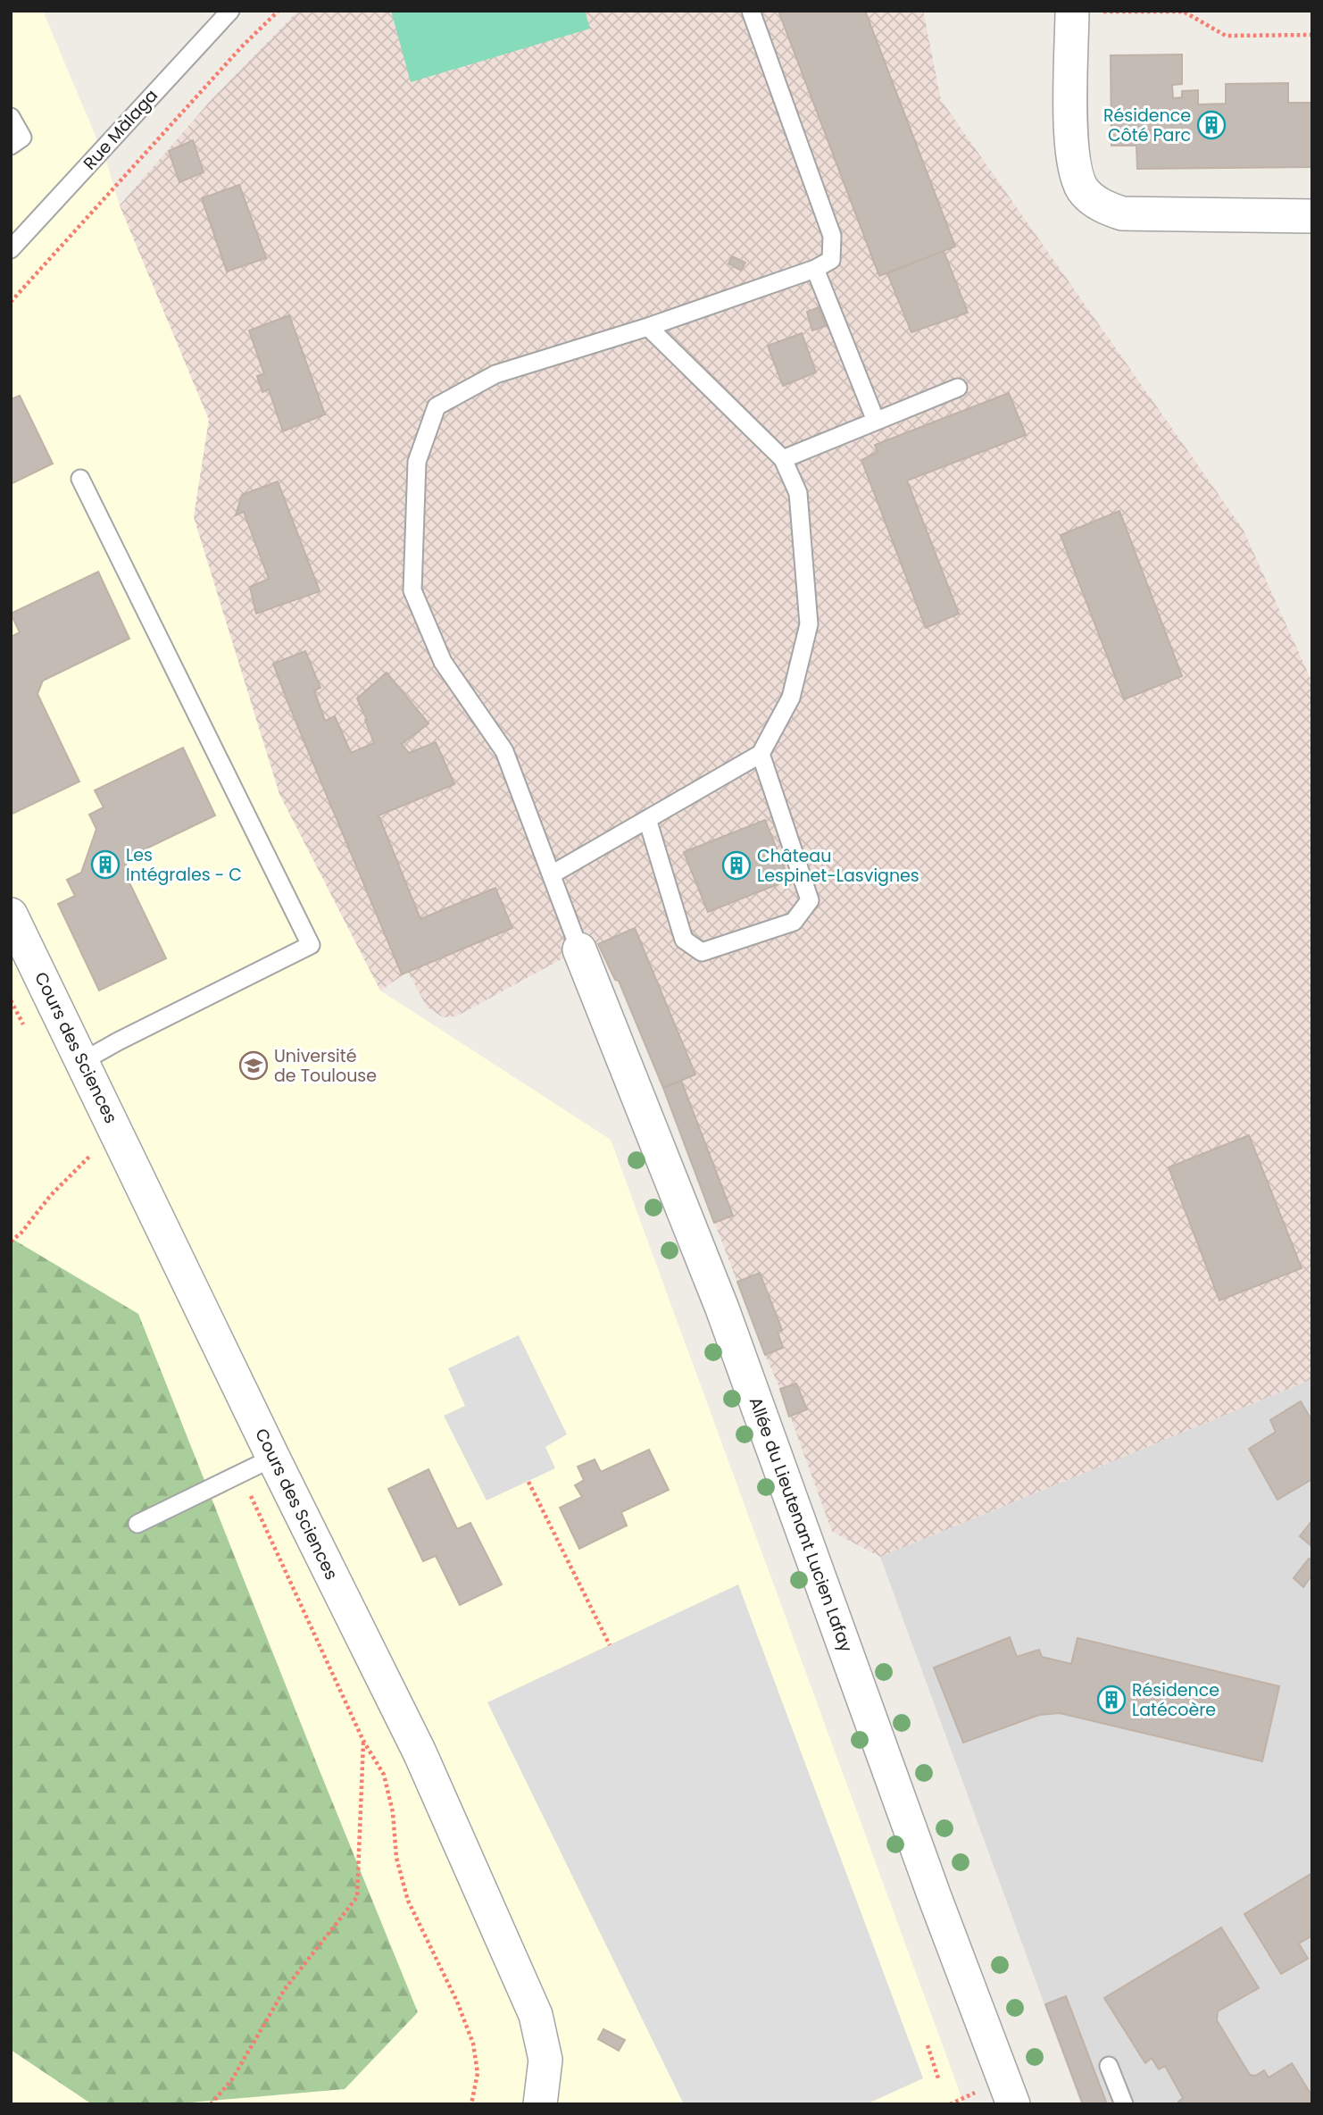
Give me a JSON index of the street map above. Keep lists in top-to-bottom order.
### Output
{
  "streets": {
    "street": ["Cours des Sciences", "Allée du Lieutenant Lucien Lafay"],
    "lane": ["Rue Màlaga"]
  },
  "places": {
    "building": [
      "Résidence Côté Parc",
      "Les Intégrales - C",
      "Château Lespinet-Lasvignes",
      "Résidence Latécoère"
    ],
    "school or university": ["Université de Toulouse"]
  }
}
